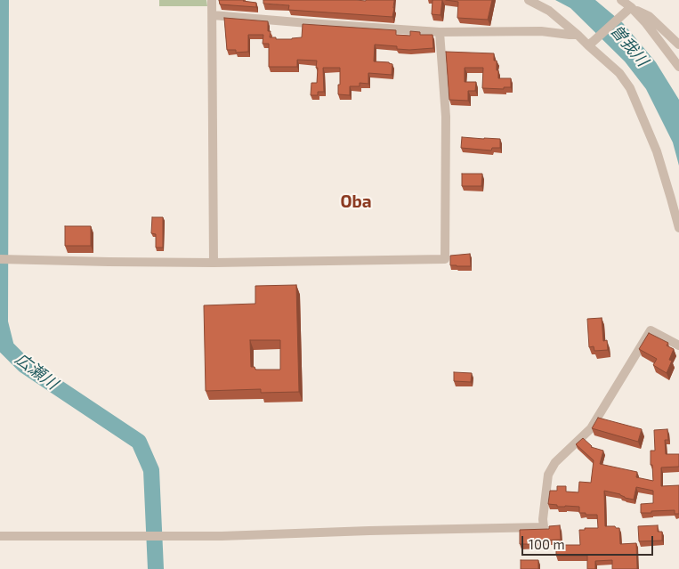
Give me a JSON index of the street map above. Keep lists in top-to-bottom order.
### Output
{
  "districts": ["Oba"],
  "water": ["曽我川", "広瀬川"],
  "scale_bar": "100 m"
}
